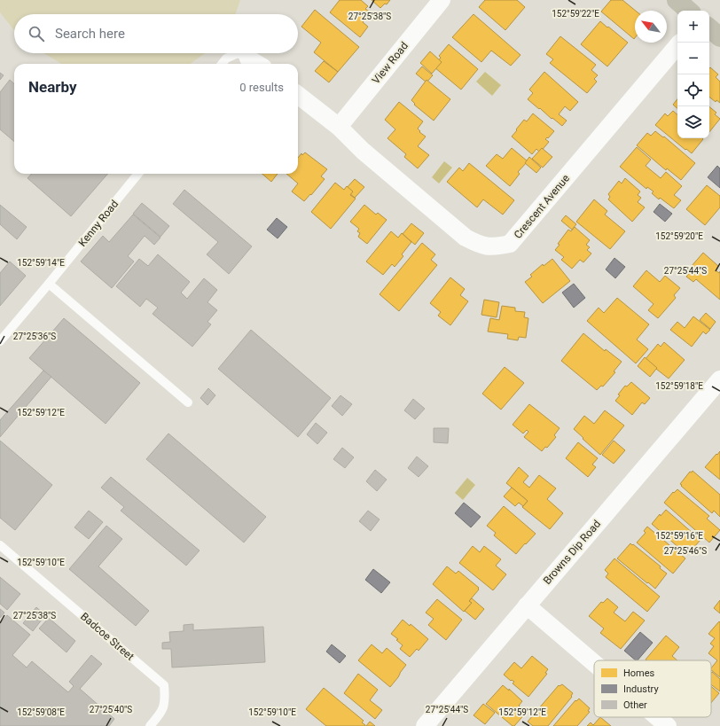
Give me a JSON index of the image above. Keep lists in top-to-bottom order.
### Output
{
  "streets": {
    "street": ["View Road", "Crescent Avenue", "Browns Dip Road"],
    "lane": ["Kenny Road", "Badcoe Street"]
  },
  "crossings": [
    ["View Road", "Crescent Avenue"]
  ],
  "legend": ["Homes", "Industry", "Other"],
  "north": "top left",
  "page": {
    "map_buttons": ["+", "−"],
    "search": "Search here",
    "heading": ["Nearby", "0 results"]
  },
  "coordinates": [
    "152°59'22\"E",
    "27°25'38\"S",
    "152°59'20\"E",
    "152°59'14\"E",
    "27°25'44\"S",
    "27°25'36\"S",
    "152°59'18\"E",
    "152°59'12\"E",
    "152°59'16\"E",
    "27°25'46\"S",
    "152°59'10\"E",
    "27°25'40\"S",
    "152°59'08\"E"
  ]
}
